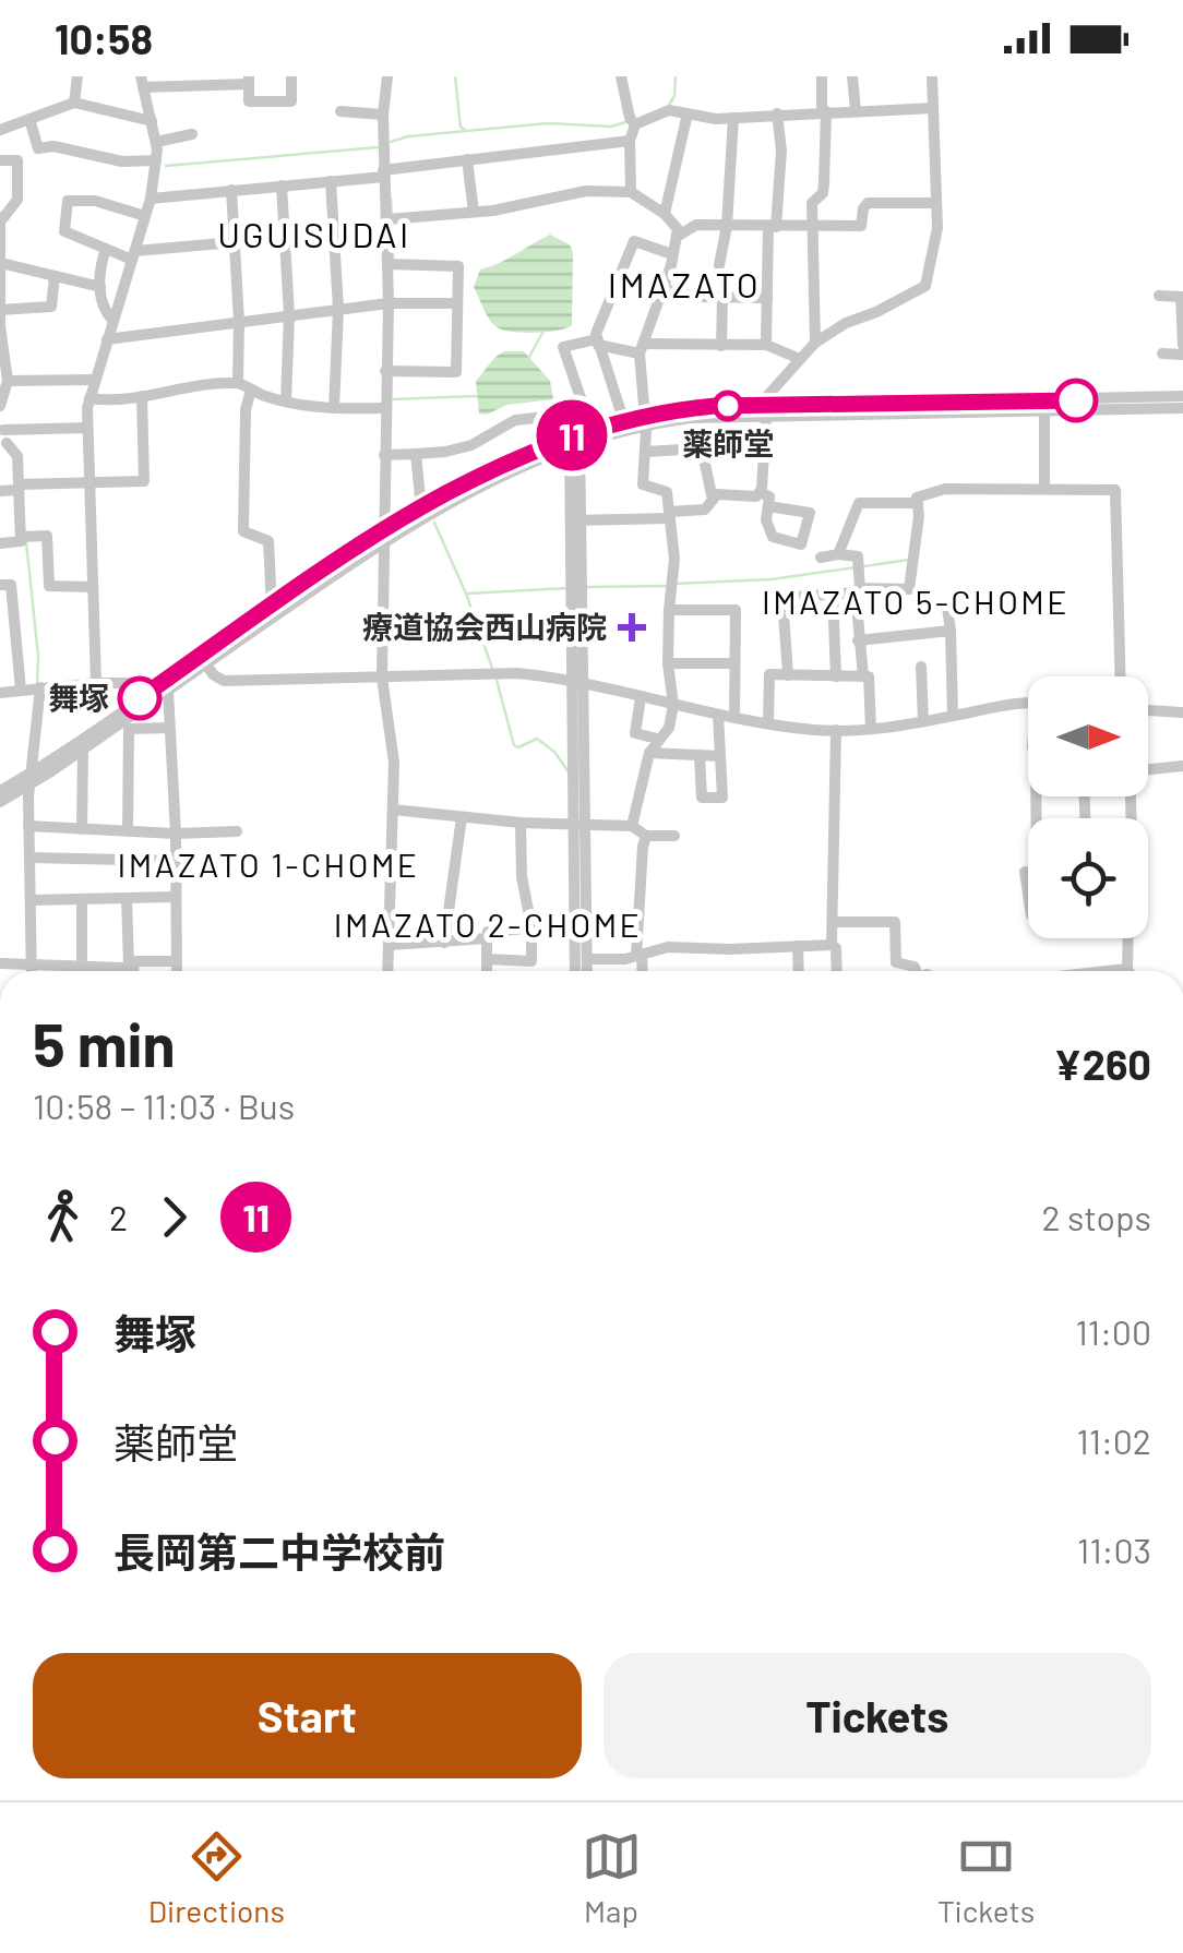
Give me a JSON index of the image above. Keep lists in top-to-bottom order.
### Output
{
  "districts": [
    "UGUISUDAI",
    "IMAZATO",
    "IMAZATO 5-CHOME",
    "IMAZATO 1-CHOME",
    "IMAZATO 2-CHOME"
  ],
  "places": {
    "other": ["薬師堂", "舞塚"],
    "health": ["療道協会西山病院"]
  },
  "lines": ["bus line 11"],
  "north": "right",
  "page": {
    "status": "10:58",
    "on_map": "11",
    "heading": ["5 min", "10:58 – 11:03 · Bus", "¥260"],
    "legs": ["2", "11", "2 stops"],
    "list": [
      {
        "name": "舞塚",
        "value": "11:00"
      },
      {
        "name": "薬師堂",
        "value": "11:02"
      },
      {
        "name": "長岡第二中学校前",
        "value": "11:03"
      }
    ],
    "buttons": ["Start", "Tickets"],
    "tabs": ["Directions", "Map", "Tickets"]
  }
}
